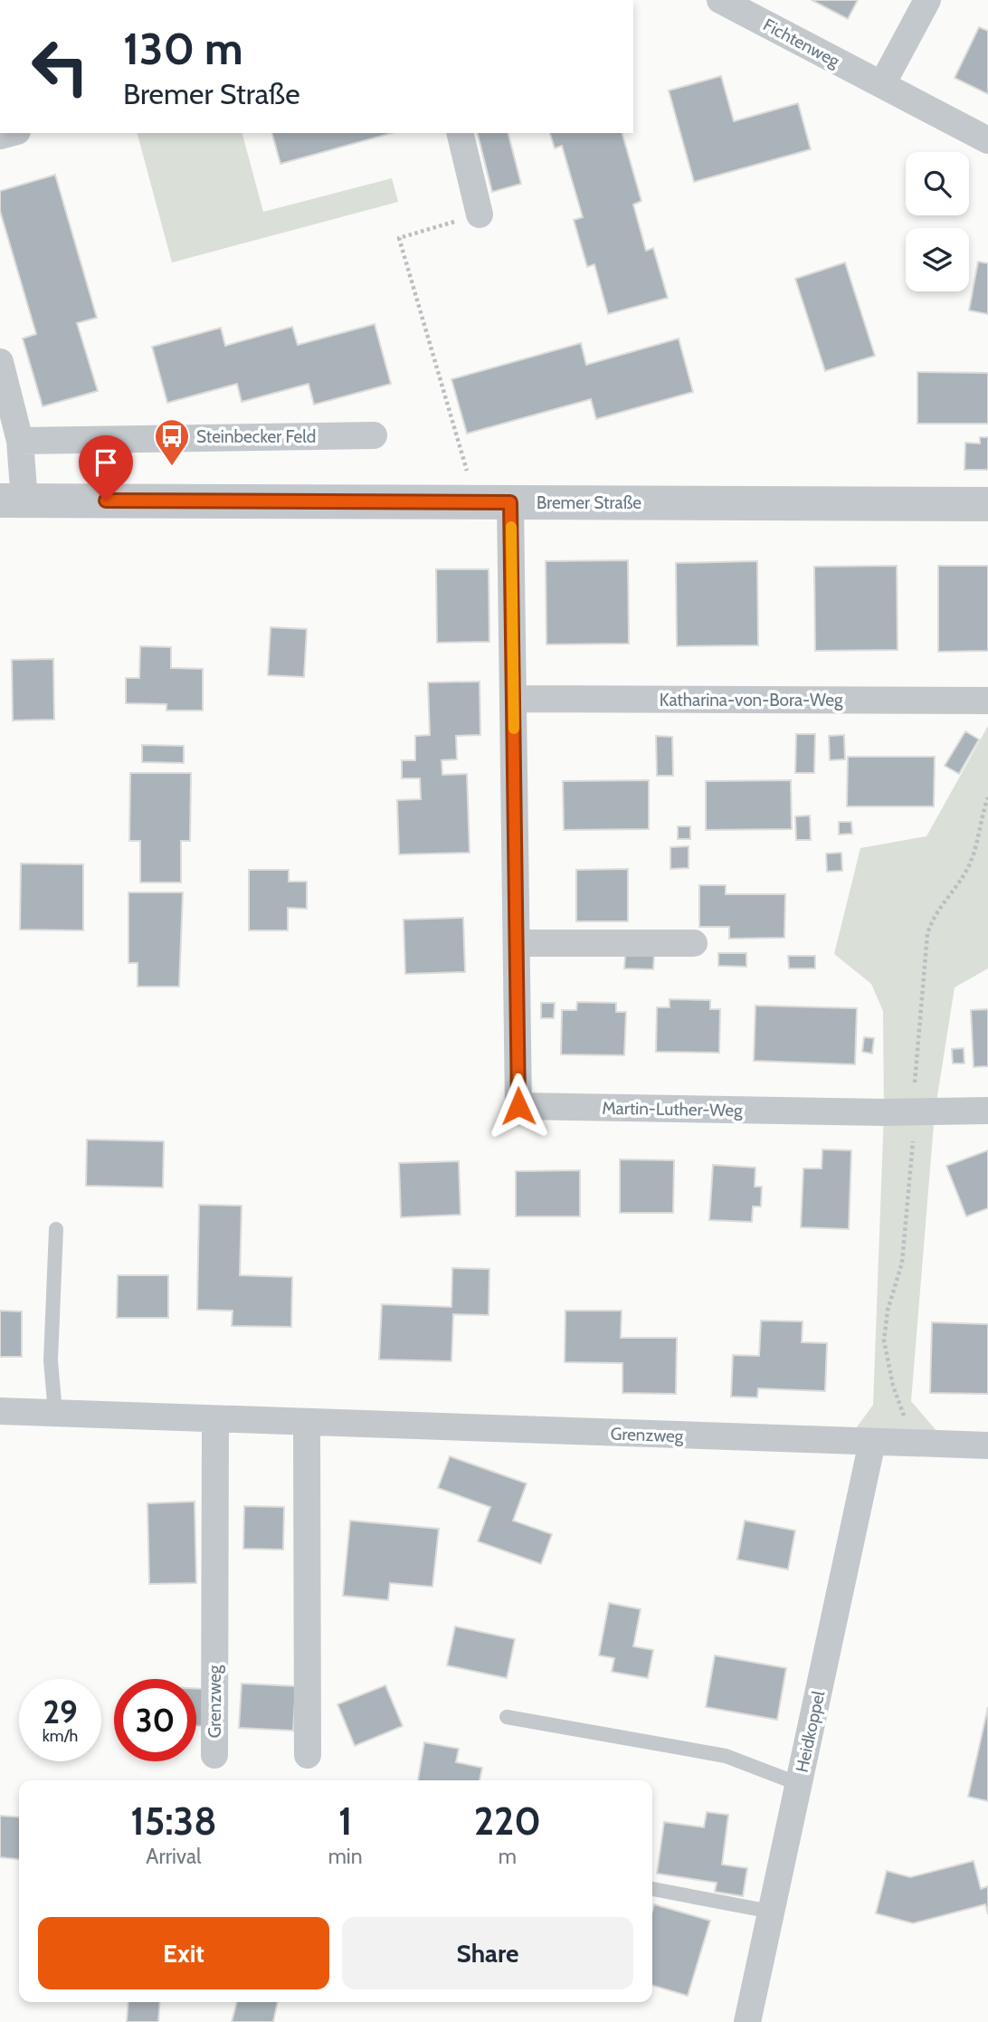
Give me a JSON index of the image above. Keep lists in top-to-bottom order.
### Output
{
  "streets": {
    "street": [
      "Fichtenweg",
      "Bremer Straße",
      "Katharina-von-Bora-Weg",
      "Martin-Luther-Weg",
      "Grenzweg",
      "Heidkoppel"
    ]
  },
  "crossings": [
    ["Bremer Straße", "Martin-Luther-Weg"],
    ["Katharina-von-Bora-Weg", "Martin-Luther-Weg"],
    ["Grenzweg", "Heidkoppel"]
  ],
  "places": {
    "bus stop": ["Steinbecker Feld"]
  },
  "page": {
    "turn": ["130 m", "Bremer Straße"],
    "speed": "29 km/h",
    "limit": "30",
    "eta": [
      "15:38",
      "Arrival",
      "1",
      "min",
      "220",
      "m"
    ],
    "buttons": ["Exit", "Share"]
  }
}
